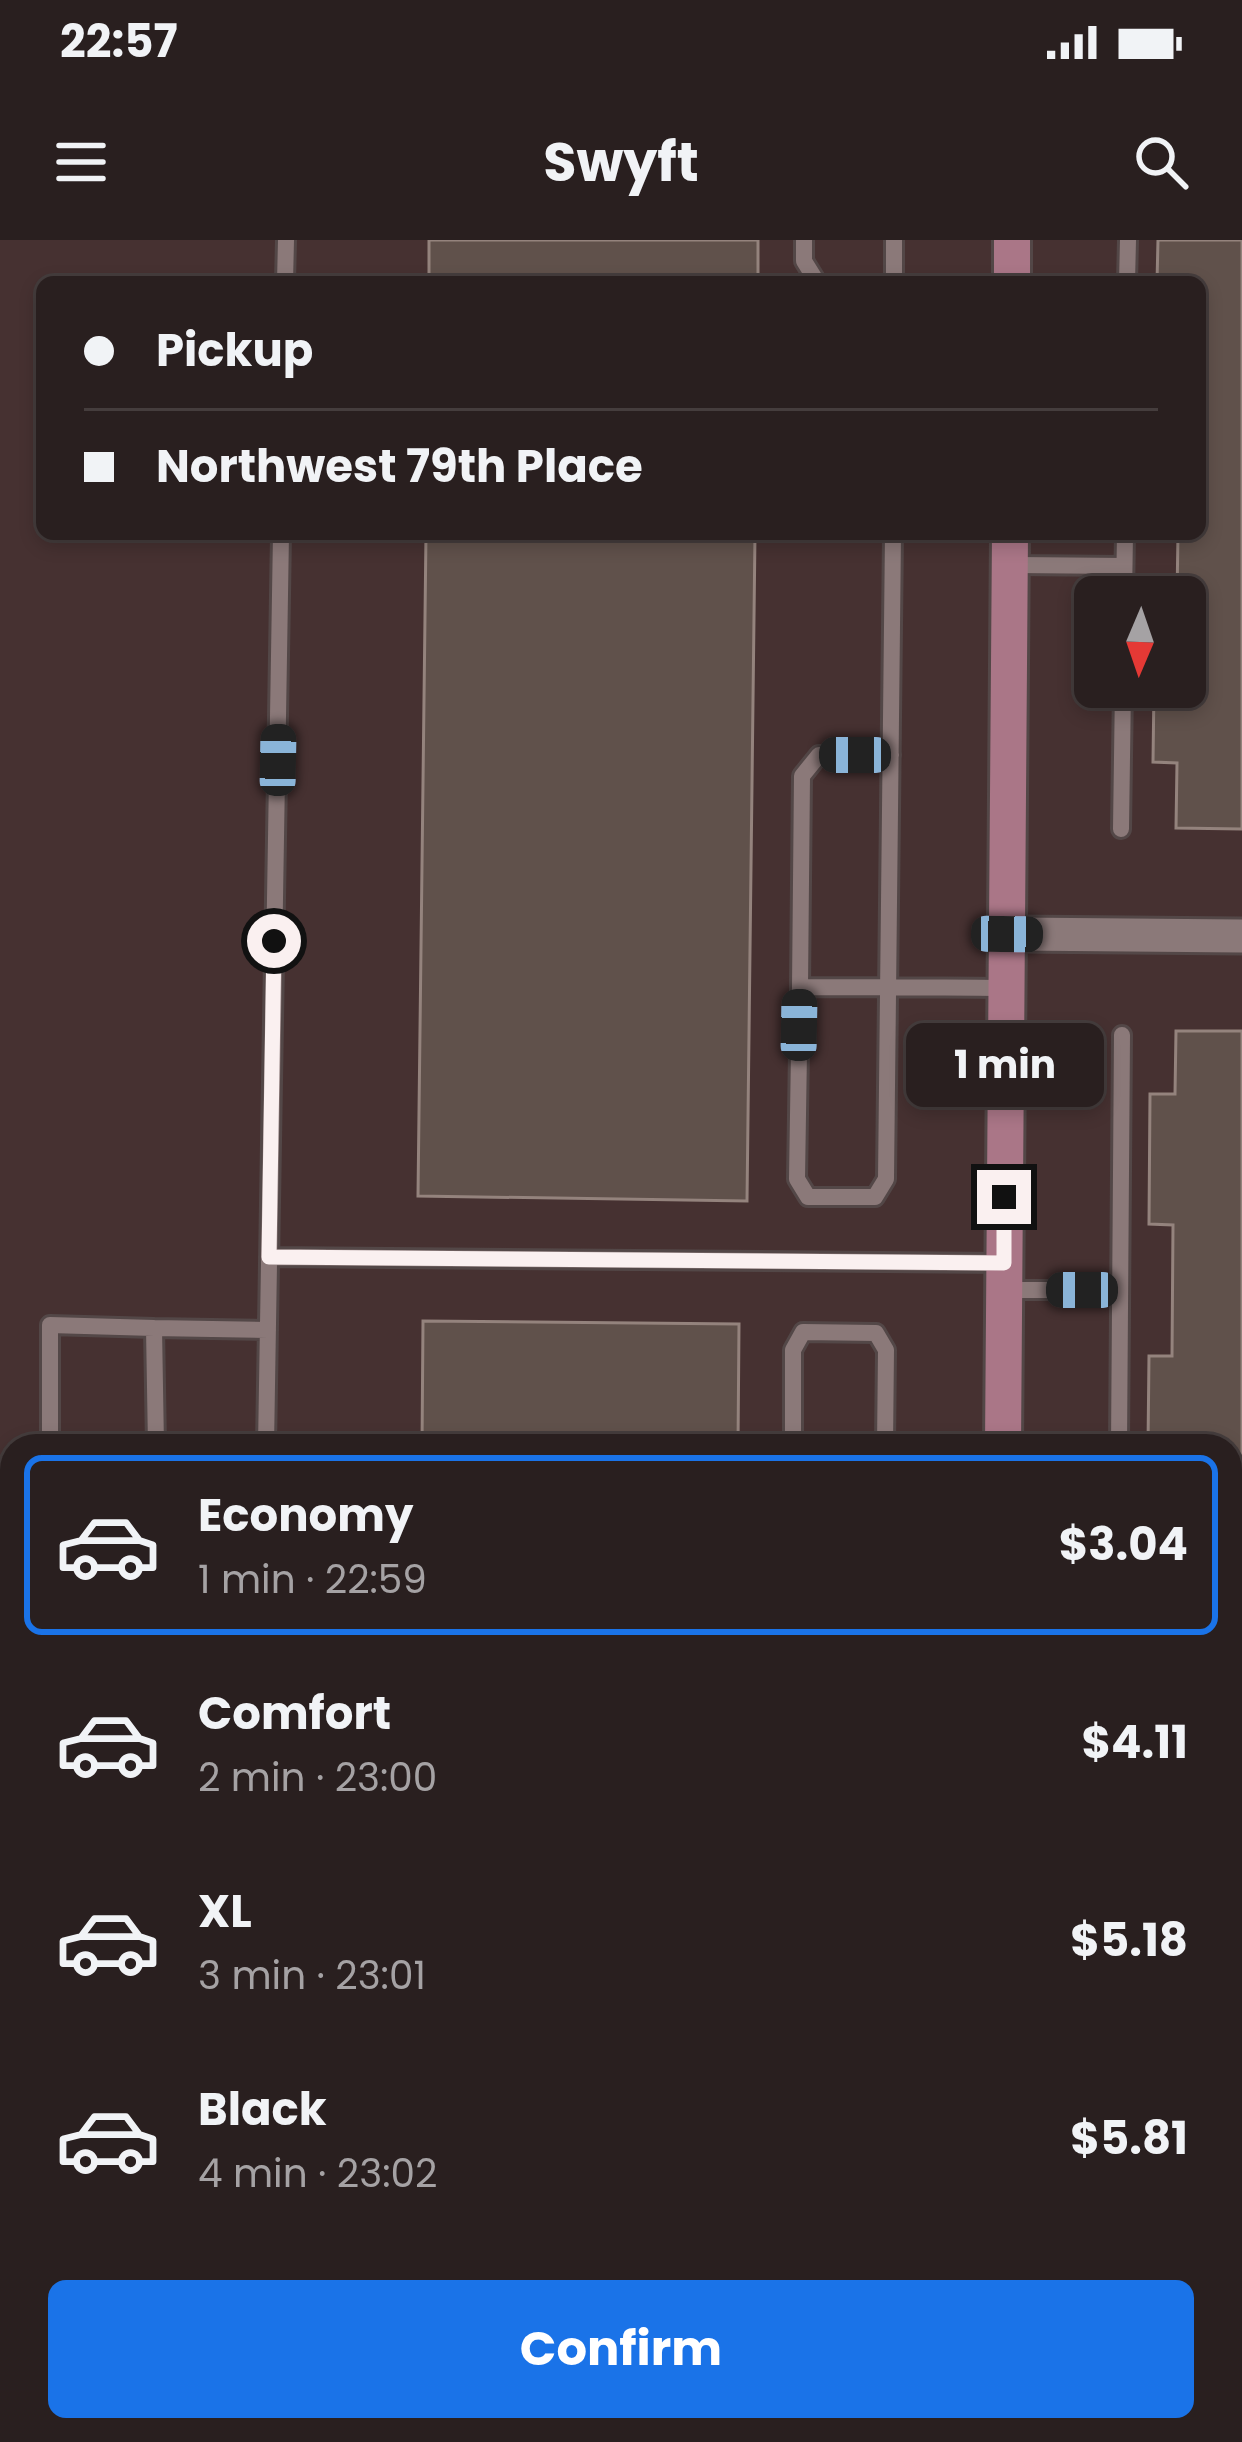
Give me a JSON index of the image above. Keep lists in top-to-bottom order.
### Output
{
  "north": "bottom",
  "page": {
    "status": "22:57",
    "header": "Swyft",
    "banner": ["Pickup", "Northwest 79th Place"],
    "bubble": "1 min",
    "list": [
      {
        "name": "Economy",
        "note": "1 min · 22:59",
        "value": "$3.04"
      },
      {
        "name": "Comfort",
        "note": "2 min · 23:00",
        "value": "$4.11"
      },
      {
        "name": "XL",
        "note": "3 min · 23:01",
        "value": "$5.18"
      },
      {
        "name": "Black",
        "note": "4 min · 23:02",
        "value": "$5.81"
      }
    ],
    "buttons": "Confirm"
  }
}
